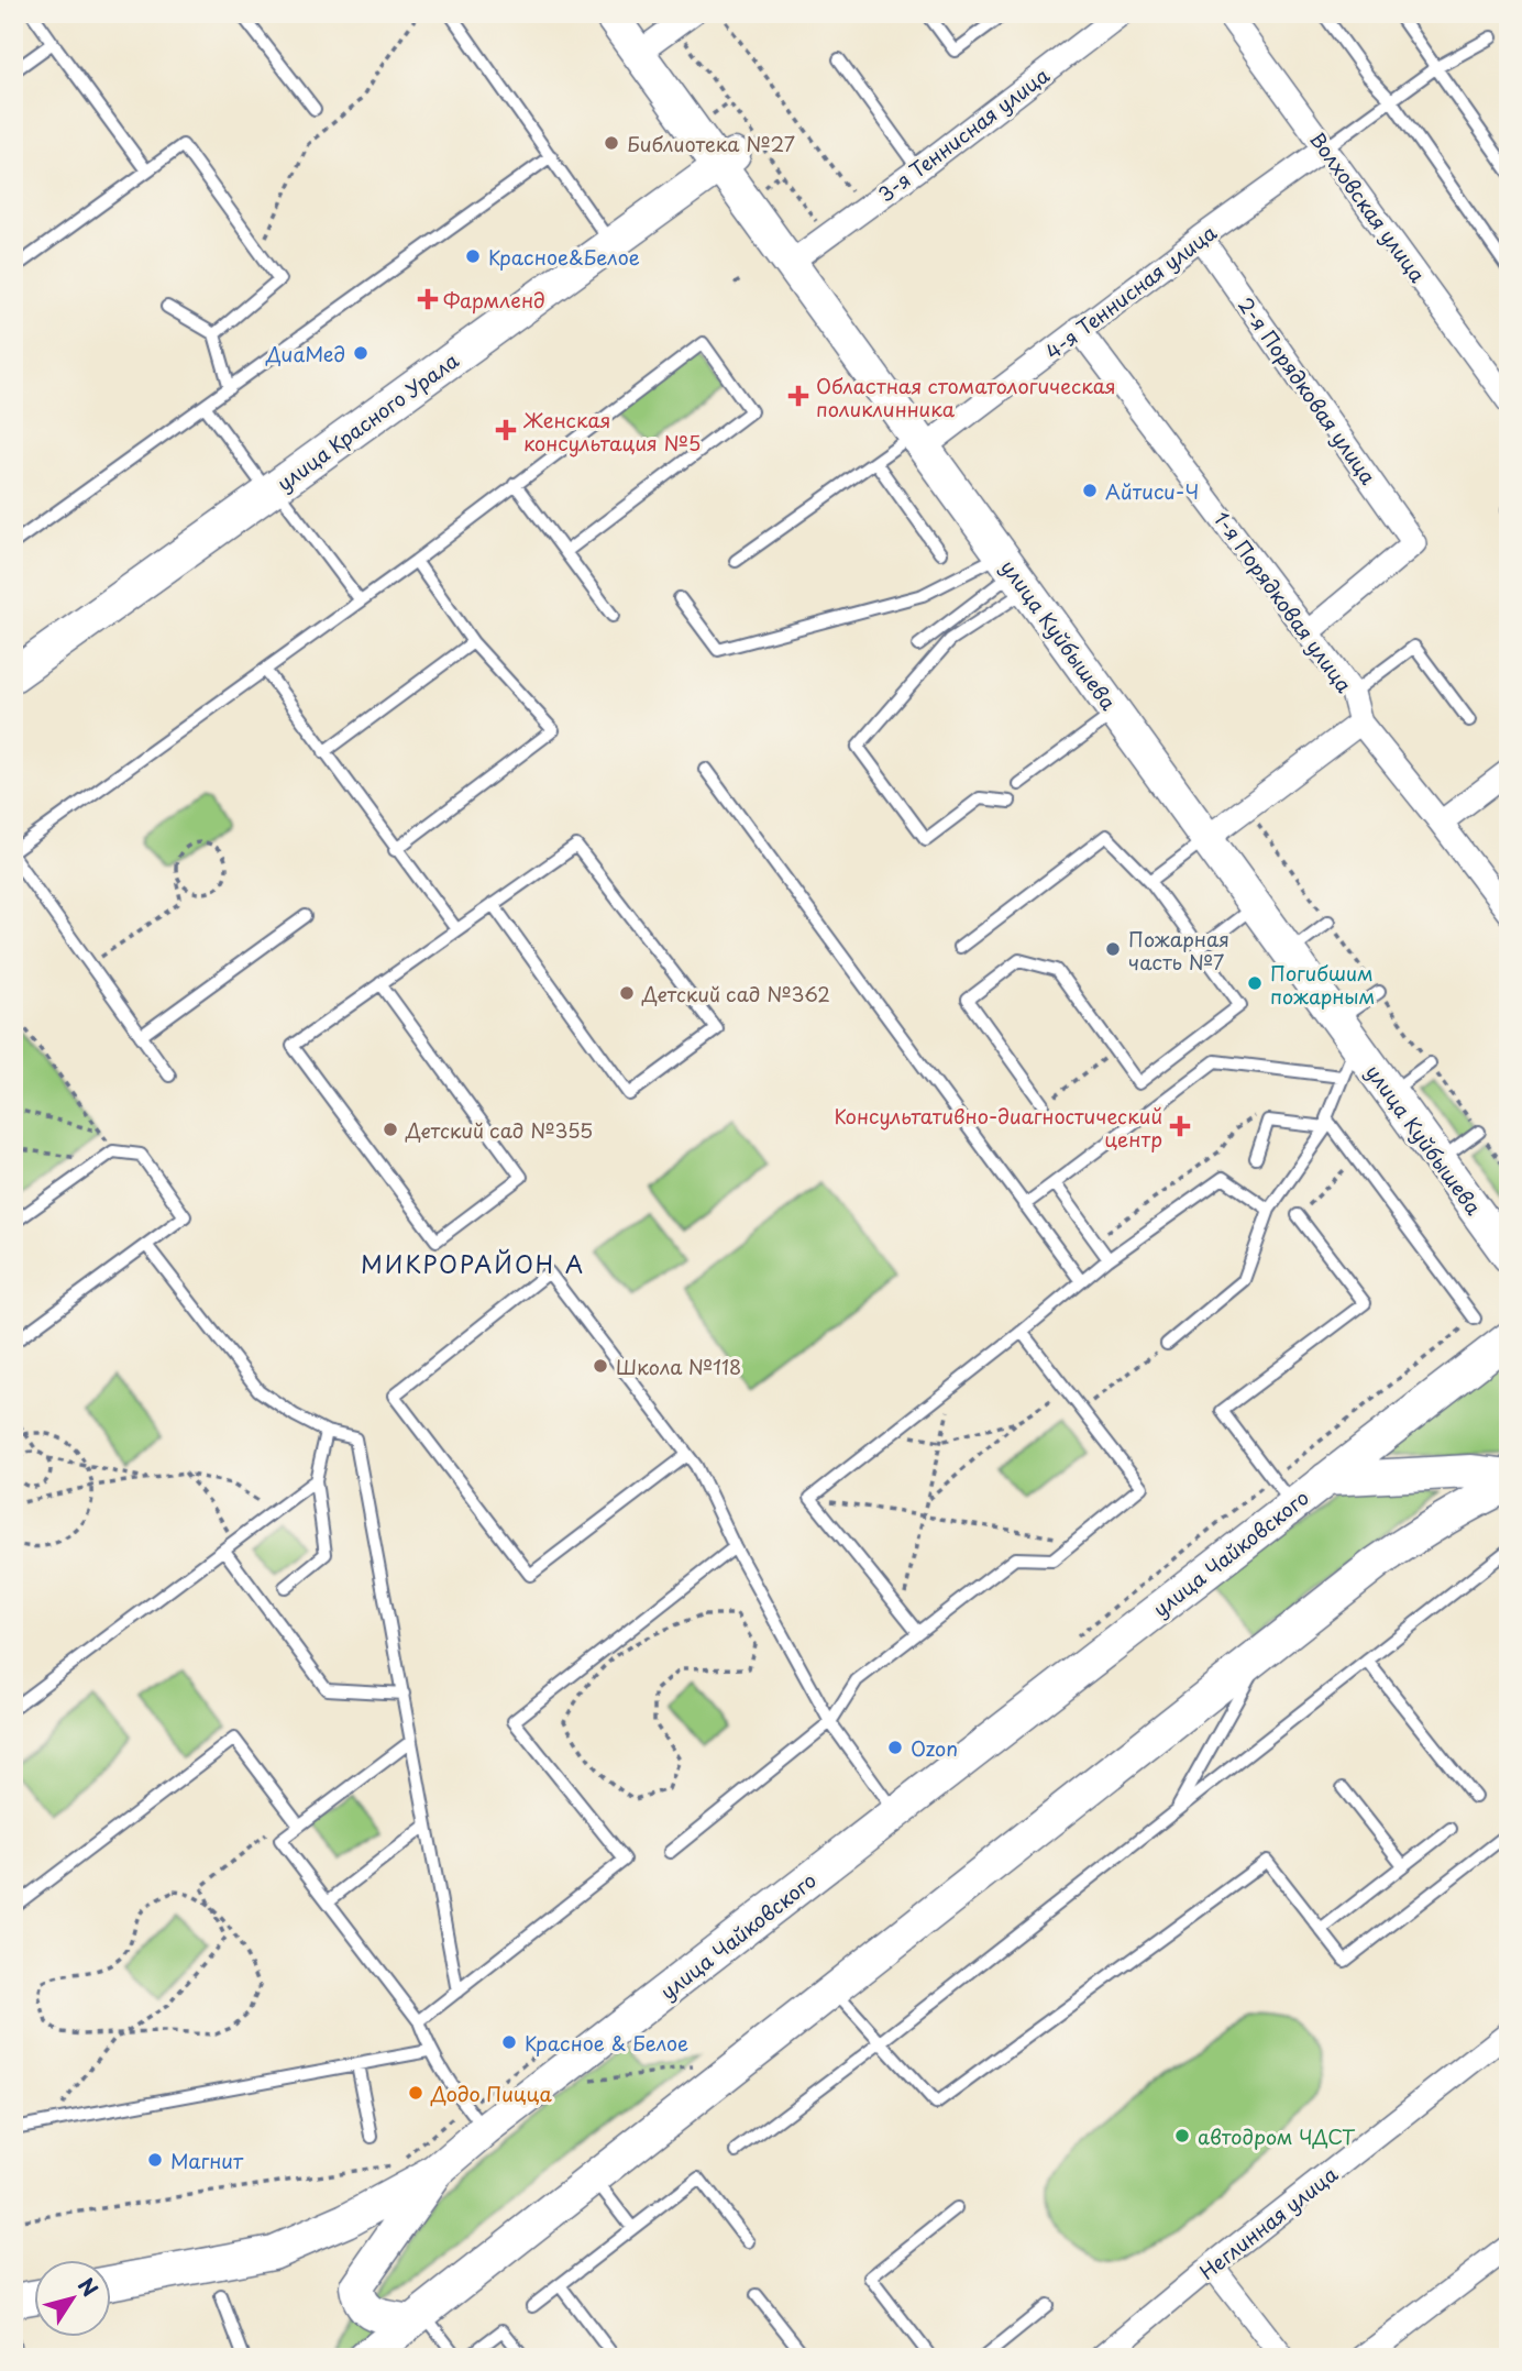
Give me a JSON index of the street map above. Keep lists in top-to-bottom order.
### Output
{
  "streets": {
    "main road": ["улица Красного Урала", "улица Куйбышева", "улица Чайковского"],
    "street": [
      "3-я Теннисная улица",
      "Волховская улица",
      "4-я Теннисная улица",
      "2-я Порядковая улица",
      "1-я Порядковая улица",
      "Неглинная улица"
    ]
  },
  "crossings": [
    ["3-я Теннисная улица", "улица Куйбышева"],
    ["Волховская улица", "4-я Теннисная улица"],
    ["4-я Теннисная улица", "2-я Порядковая улица"],
    ["4-я Теннисная улица", "1-я Порядковая улица"],
    ["4-я Теннисная улица", "улица Куйбышева"],
    ["2-я Порядковая улица", "1-я Порядковая улица"],
    ["улица Красного Урала", "улица Куйбышева"]
  ],
  "districts": ["МИКРОРАЙОН А"],
  "places": {
    "other": [
      "Библиотека №27",
      "Красное&Белое",
      "ДиаМед",
      "Айтиси-Ч",
      "Пожарная часть №7",
      "Погибшим пожарным",
      "Детский сад №362",
      "Детский сад №355",
      "Школа №118",
      "Ozon",
      "Красное & Белое",
      "Додо Пицца",
      "автодром ЧДСТ",
      "Магнит"
    ],
    "health": [
      "Фармленд",
      "Областная стоматологическая поликлинника",
      "Женская консультация №5",
      "Консультативно-диагностический центр"
    ]
  },
  "north": "top right"
}
